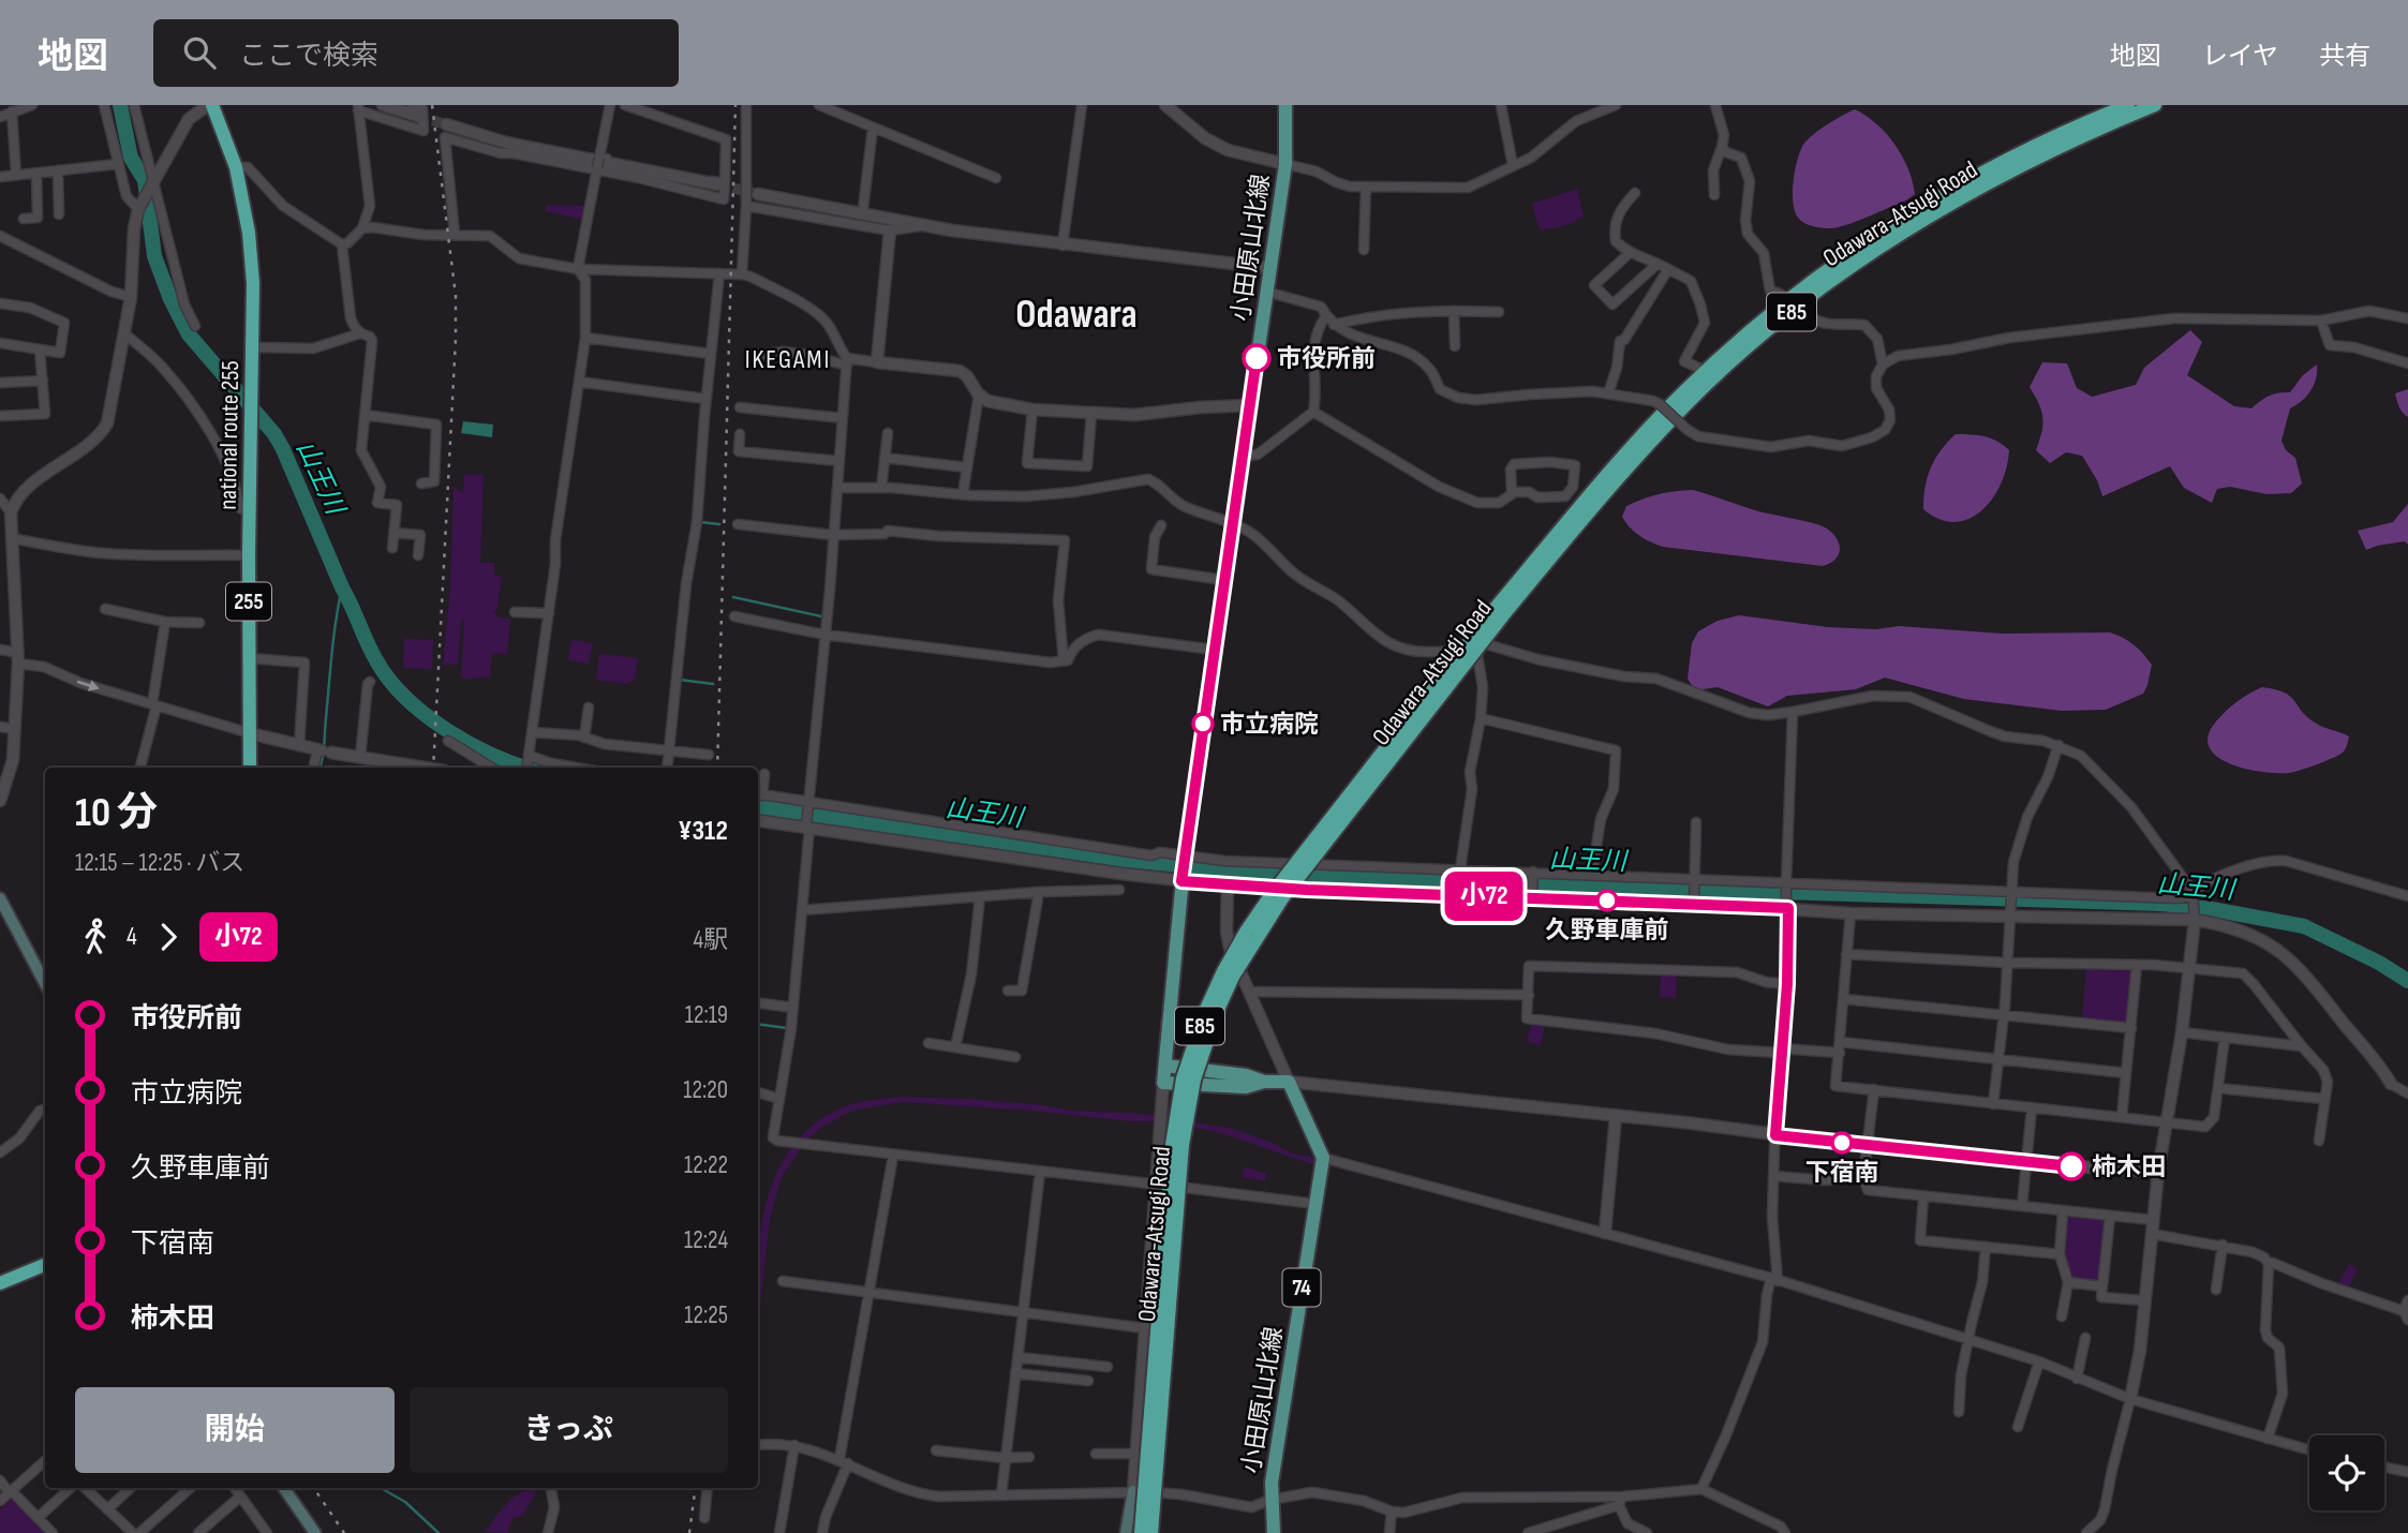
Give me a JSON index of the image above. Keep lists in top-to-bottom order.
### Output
{
  "streets": {
    "highway": [
      "Odawara-Atsugi Road",
      "E85",
      "national route 255",
      "255"
    ],
    "main road": ["小田原山北線", "74"]
  },
  "districts": ["Odawara", "IKEGAMI"],
  "water": ["山王川"],
  "places": [
    "市役所前",
    "市立病院",
    "久野車庫前",
    "下宿南",
    "柿木田"
  ],
  "lines": ["bus line 小72"],
  "page": {
    "header": "地図",
    "search": "ここで検索",
    "nav": ["地図", "レイヤ", "共有"],
    "on_map": "小72",
    "heading": ["10 分", "12:15 – 12:25 · バス", "¥312"],
    "legs": ["4", "小72", "4駅"],
    "list": [
      {
        "name": "市役所前",
        "value": "12:19"
      },
      {
        "name": "市立病院",
        "value": "12:20"
      },
      {
        "name": "久野車庫前",
        "value": "12:22"
      },
      {
        "name": "下宿南",
        "value": "12:24"
      },
      {
        "name": "柿木田",
        "value": "12:25"
      }
    ],
    "buttons": ["開始", "きっぷ"]
  }
}
